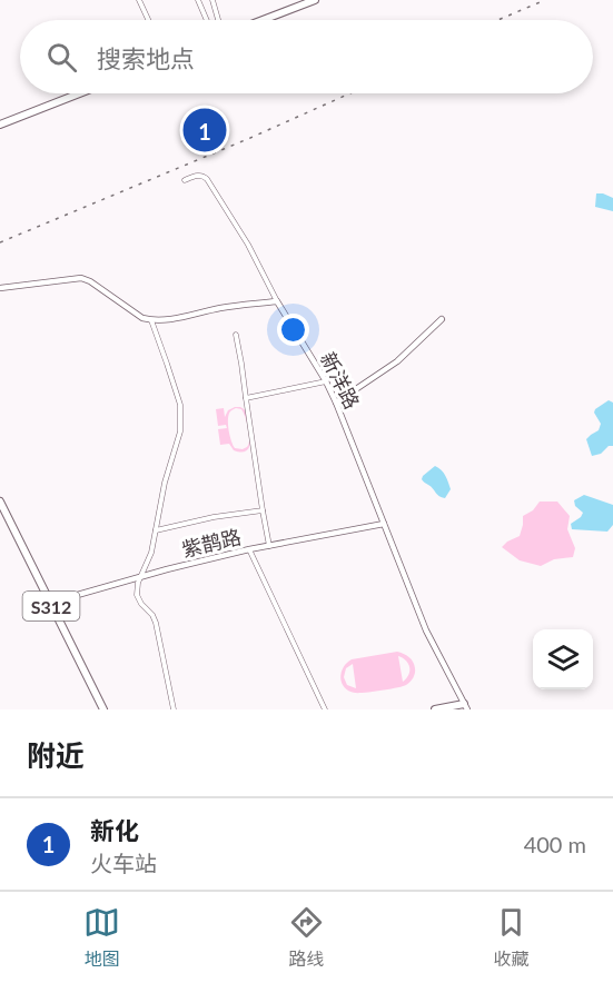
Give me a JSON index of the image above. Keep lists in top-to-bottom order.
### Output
{
  "streets": {
    "main road": ["S312"],
    "street": ["新洋路", "紫鹊路"]
  },
  "crossings": [
    ["新洋路", "紫鹊路"],
    ["紫鹊路", "S312"]
  ],
  "page": {
    "search": "搜索地点",
    "pins": "1",
    "heading": "附近",
    "list": [
      {
        "mark": "1",
        "name": "新化",
        "note": "火车站",
        "value": "400 m"
      }
    ],
    "nav": ["地图", "路线", "收藏"]
  }
}
